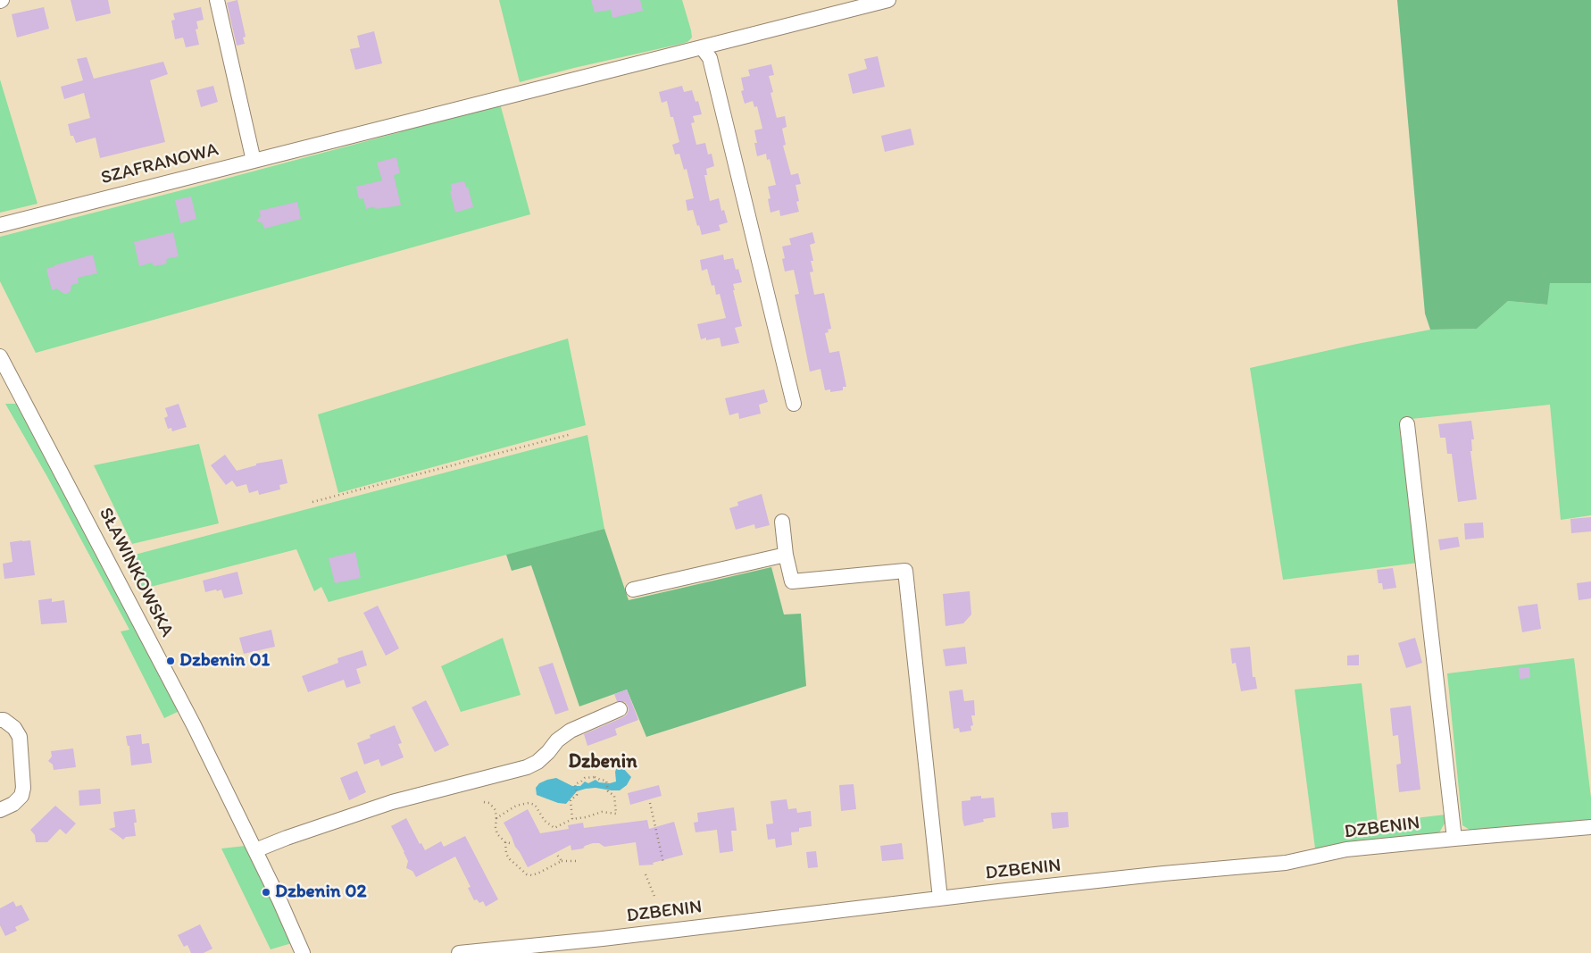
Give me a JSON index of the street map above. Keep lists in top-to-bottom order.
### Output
{
  "streets": {
    "street": ["SZAFRANOWA", "SŁAWINKOWSKA", "DZBENIN"]
  },
  "districts": ["Dzbenin"],
  "places": ["Dzbenin 01", "Dzbenin 02"]
}
